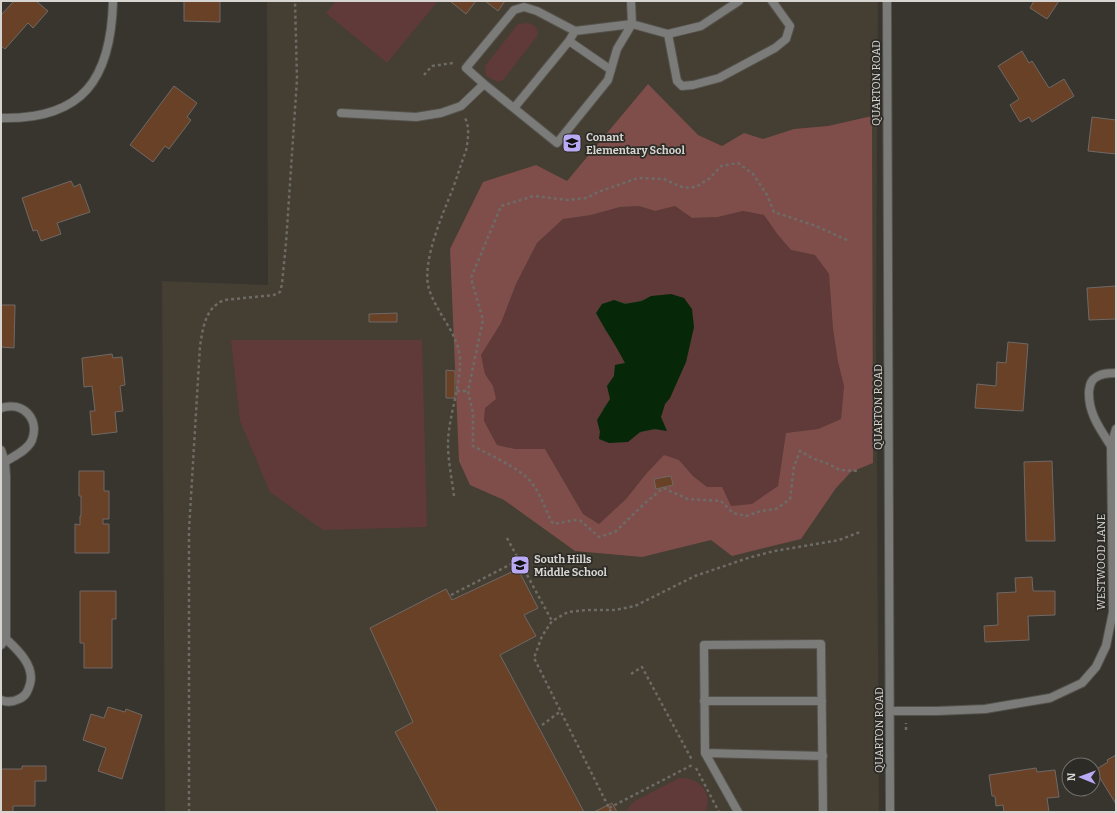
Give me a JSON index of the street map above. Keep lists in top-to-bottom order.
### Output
{
  "streets": {
    "street": ["QUARTON ROAD", "WESTWOOD LANE"]
  },
  "crossings": [
    ["QUARTON ROAD", "WESTWOOD LANE"]
  ],
  "places": {
    "school or university": ["Conant Elementary School", "South Hills Middle School"]
  },
  "north": "left"
}
